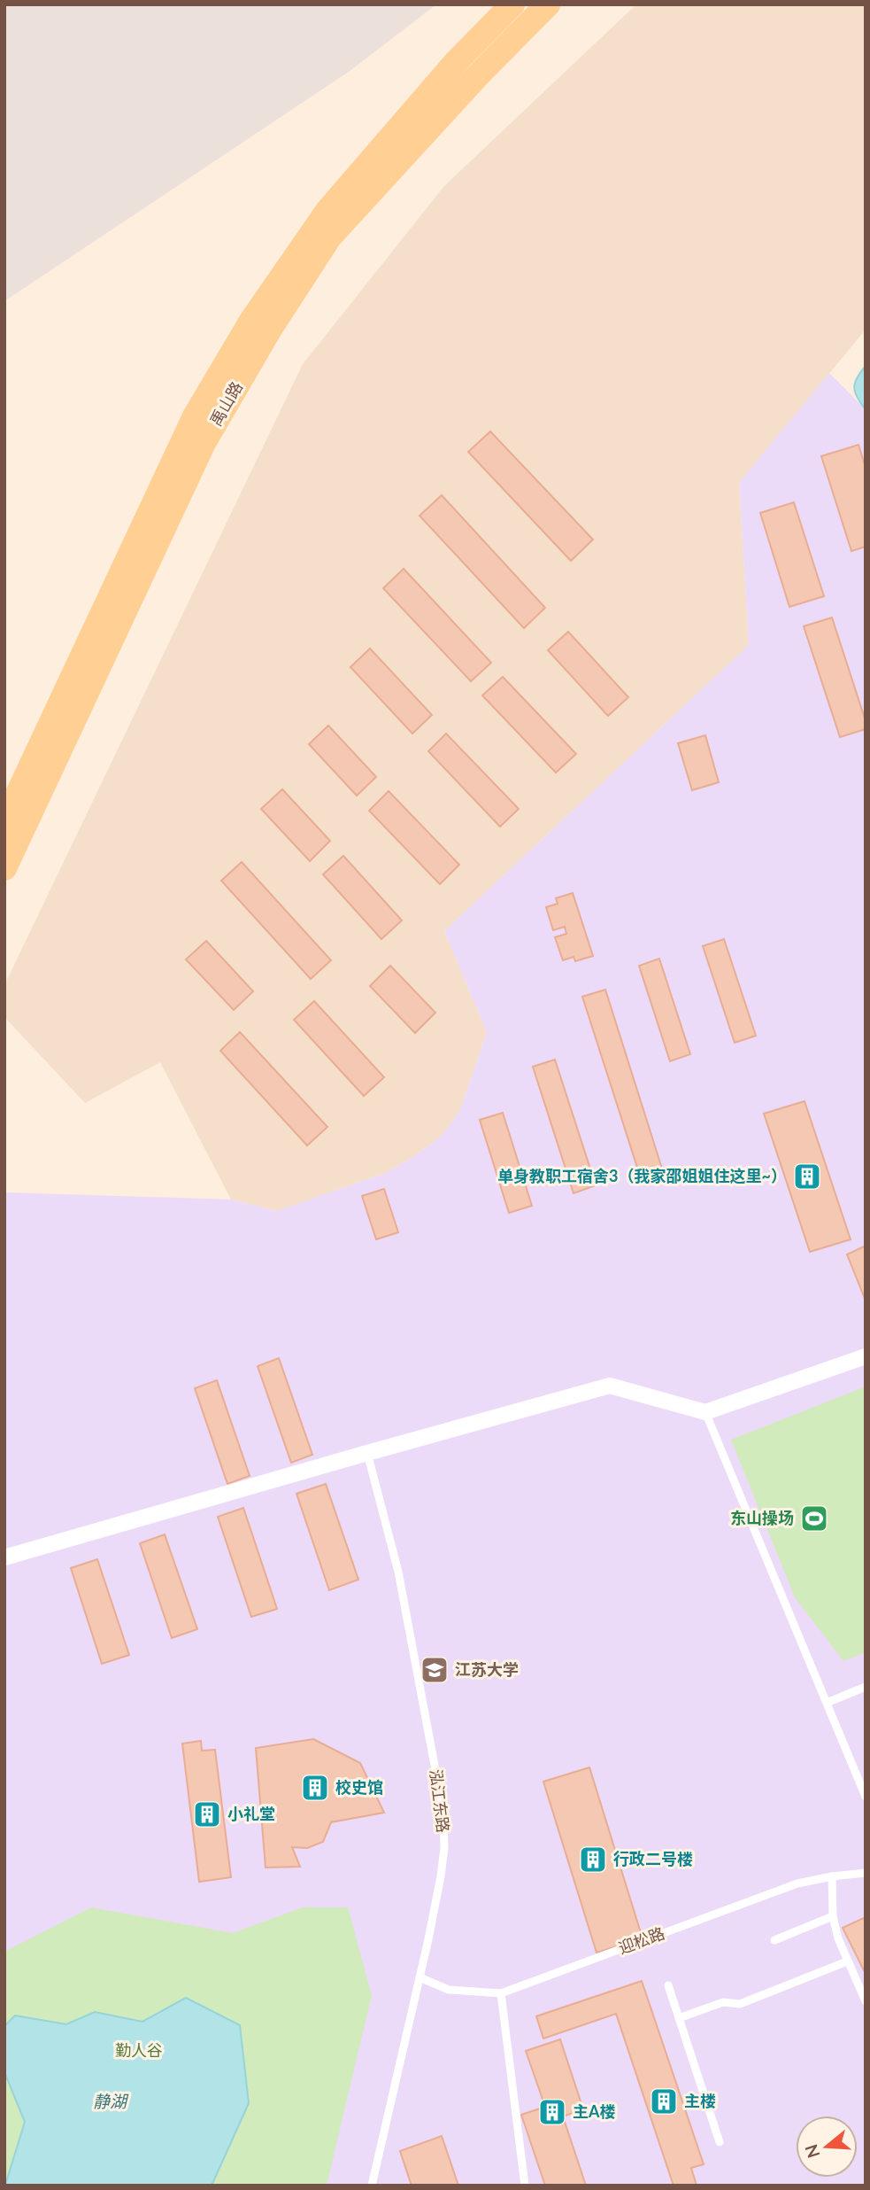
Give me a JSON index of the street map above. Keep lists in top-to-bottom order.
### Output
{
  "streets": {
    "main road": ["禹山路"],
    "lane": ["泓江东路", "迎松路"]
  },
  "crossings": [
    ["泓江东路", "迎松路"]
  ],
  "water": ["静湖"],
  "parks": ["勤人谷"],
  "places": {
    "building": [
      "单身教职工宿舍3（我家邵姐姐住这里~）",
      "校史馆",
      "小礼堂",
      "行政二号楼",
      "主楼",
      "主A楼"
    ],
    "sports": ["东山操场"],
    "school or university": ["江苏大学"]
  },
  "north": "left"
}
